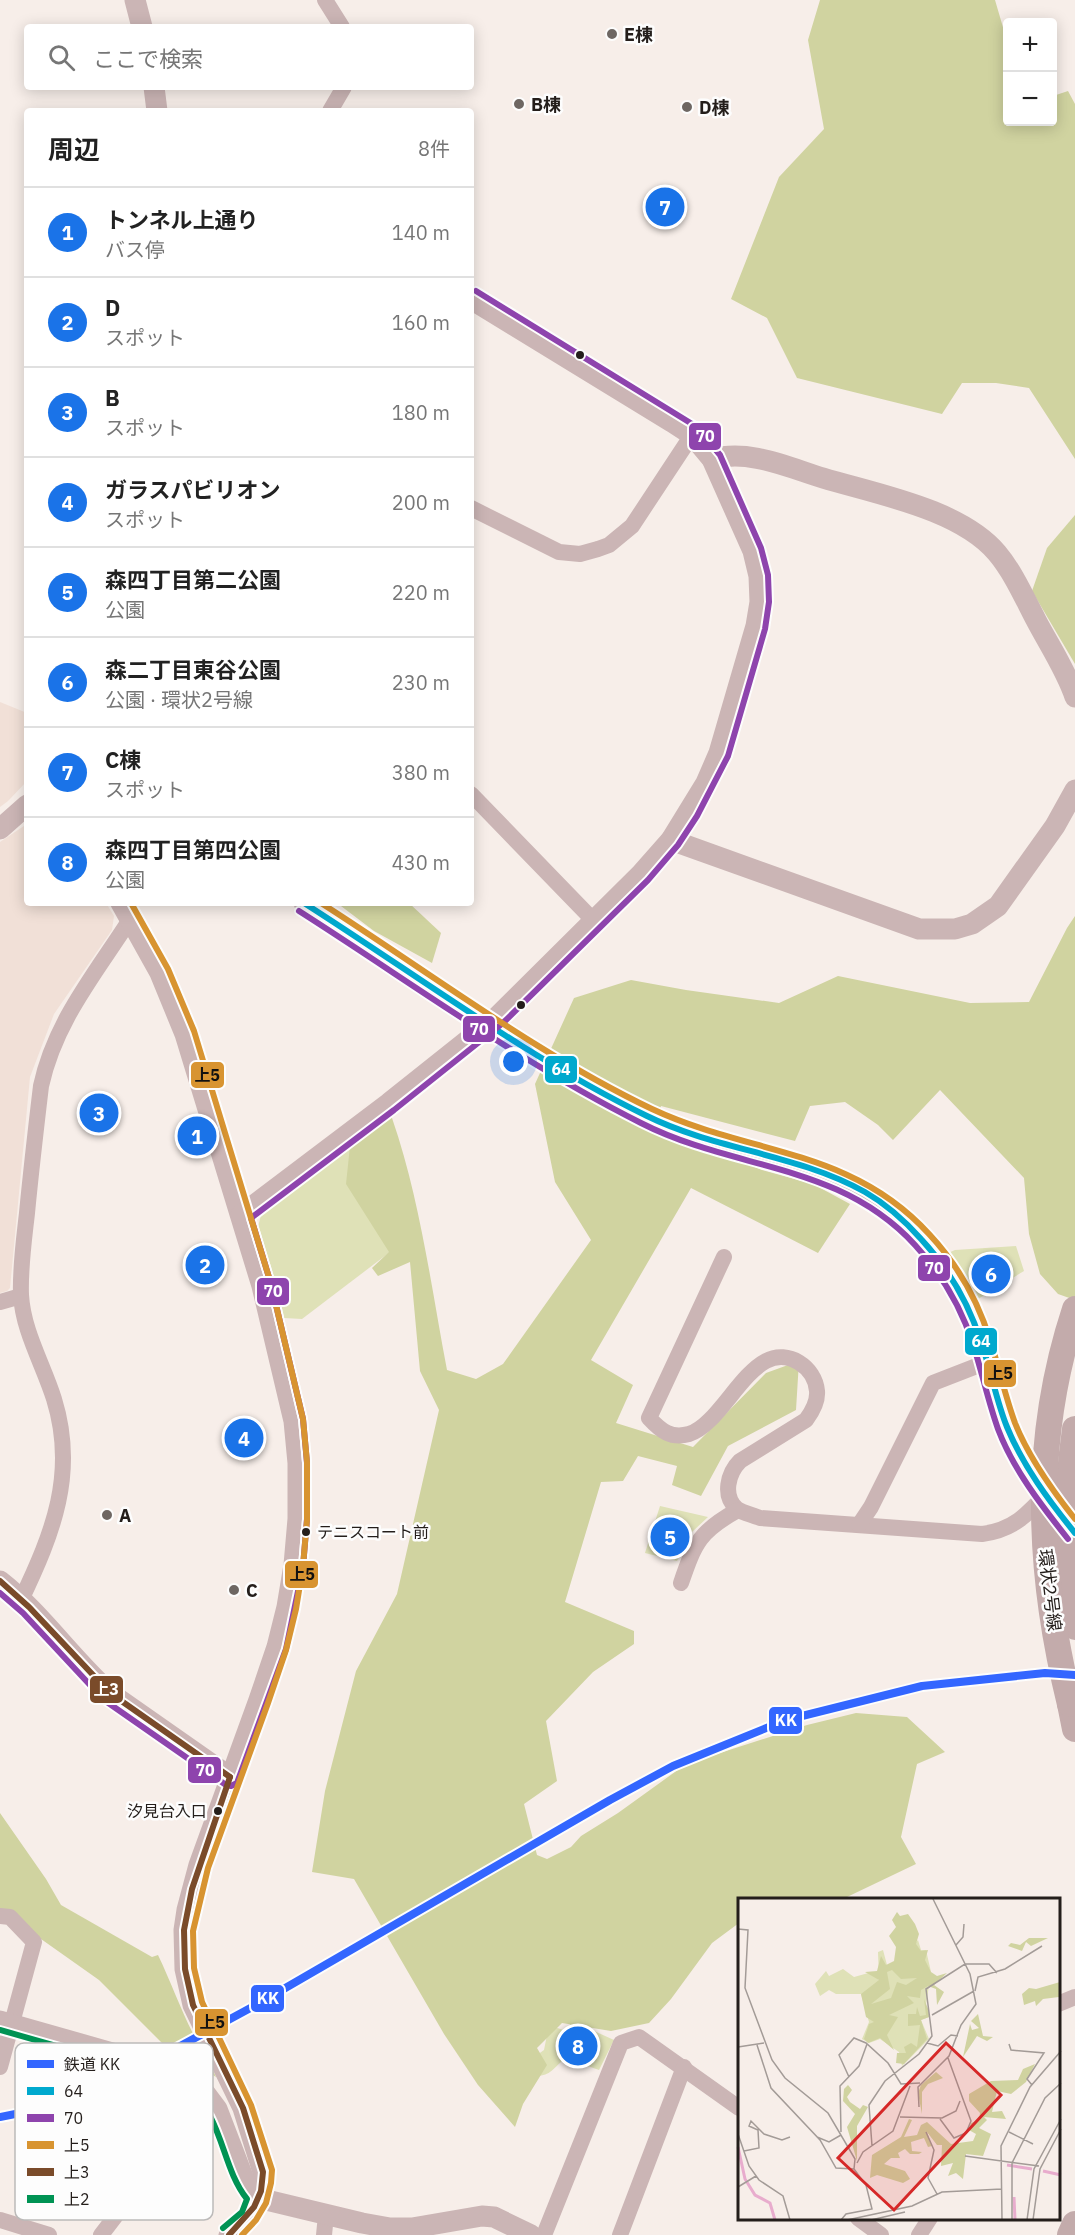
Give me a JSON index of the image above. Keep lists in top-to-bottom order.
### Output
{
  "streets": {
    "main road": ["環状2号線"]
  },
  "places": [
    "E棟",
    "B棟",
    "D棟",
    "A",
    "テニスコート前",
    "C",
    "汐見台入口"
  ],
  "lines": [
    "transit line 70",
    "transit line 64",
    "transit line 上5",
    "transit line 上3",
    "rail line KK",
    "transit line 上2"
  ],
  "legend": [
    "鉄道 KK",
    "64",
    "70",
    "上5",
    "上3",
    "上2"
  ],
  "page": {
    "map_buttons": ["+", "−"],
    "search": "ここで検索",
    "heading": ["周辺", "8件"],
    "pins": [
      "7",
      "3",
      "1",
      "2",
      "6",
      "4",
      "5",
      "8"
    ],
    "list": [
      {
        "mark": "1",
        "name": "トンネル上通り",
        "note": "バス停",
        "value": "140 m"
      },
      {
        "mark": "2",
        "name": "D",
        "note": "スポット",
        "value": "160 m"
      },
      {
        "mark": "3",
        "name": "B",
        "note": "スポット",
        "value": "180 m"
      },
      {
        "mark": "4",
        "name": "ガラスパビリオン",
        "note": "スポット",
        "value": "200 m"
      },
      {
        "mark": "5",
        "name": "森四丁目第二公園",
        "note": "公園",
        "value": "220 m"
      },
      {
        "mark": "6",
        "name": "森二丁目東谷公園",
        "note": "公園 · 環状2号線",
        "value": "230 m"
      },
      {
        "mark": "7",
        "name": "C棟",
        "note": "スポット",
        "value": "380 m"
      },
      {
        "mark": "8",
        "name": "森四丁目第四公園",
        "note": "公園",
        "value": "430 m"
      }
    ]
  }
}
